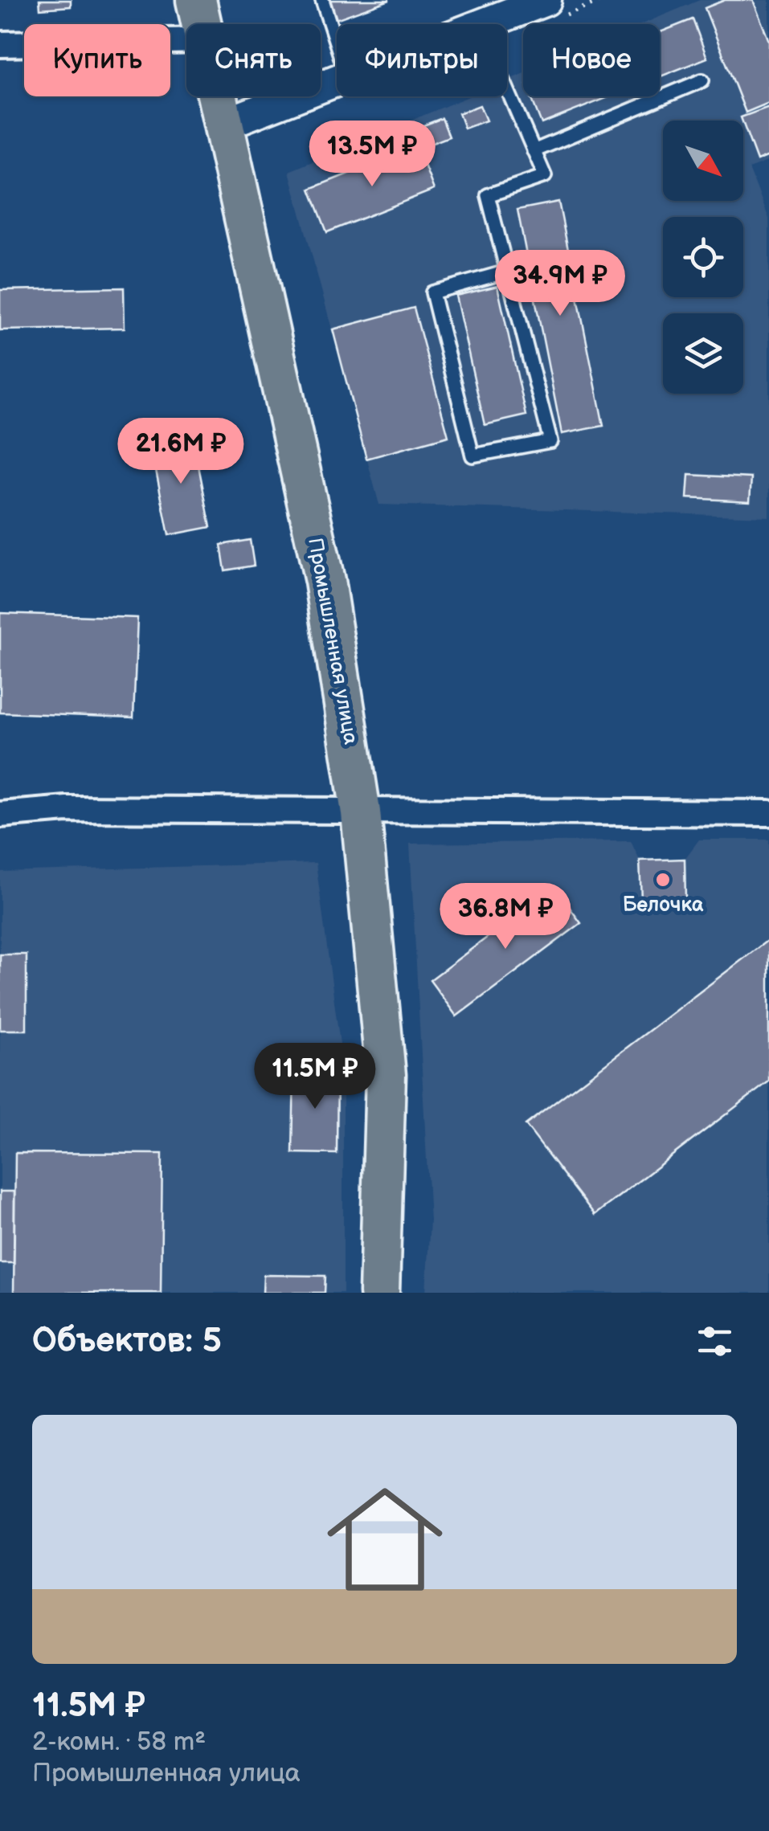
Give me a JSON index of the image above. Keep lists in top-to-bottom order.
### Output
{
  "streets": {
    "main road": ["Промышленная улица"]
  },
  "places": ["Белочка"],
  "north": "bottom right",
  "page": {
    "chip": [
      "Купить",
      "Снять",
      "Фильтры",
      "Новое"
    ],
    "price": [
      "13.5M ₽",
      "34.9M ₽",
      "21.6M ₽",
      "36.8M ₽",
      "11.5M ₽"
    ],
    "heading": "Объектов: 5",
    "list": [
      {
        "name": "11.5M ₽",
        "note": "2-комн. · 58 m² · Промышленная улица"
      }
    ]
  }
}
